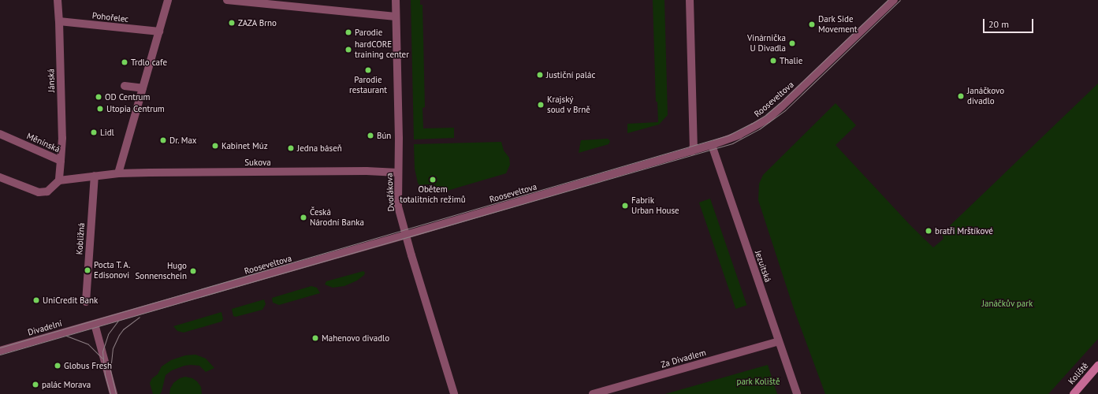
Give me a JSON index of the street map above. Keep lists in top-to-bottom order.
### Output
{
  "streets": {
    "main road": ["Koliště"],
    "street": [
      "Pohořelec",
      "Jánská",
      "Rooseveltova",
      "Měnínská",
      "Sukova",
      "Dvořákova",
      "Kobližná",
      "Jezuitská",
      "Divadelní",
      "Za Divadlem"
    ]
  },
  "crossings": [
    ["Pohořelec", "Jánská"],
    ["Jánská", "Měnínská"],
    ["Rooseveltova", "Dvořákova"],
    ["Rooseveltova", "Jezuitská"],
    ["Rooseveltova", "Divadelní"],
    ["Sukova", "Dvořákova"],
    ["Jezuitská", "Za Divadlem"]
  ],
  "parks": ["Janáčkův park", "park Koliště"],
  "places": [
    "ZAZA Brno",
    "Dark Side Movement",
    "Parodie",
    "Vinárnička U Divadla",
    "hardCORE training center",
    "Thalie",
    "Trdlo cafe",
    "Parodie restaurant",
    "Justiční palác",
    "Janáčkovo divadlo",
    "OD Centrum",
    "Krajský soud v Brně",
    "Utopia Centrum",
    "Lidl",
    "Bún",
    "Dr. Max",
    "Kabinet Múz",
    "Jedna báseň",
    "Obětem totalitních režimů",
    "Fabrik Urban House",
    "Česká Národní Banka",
    "bratři Mrštíkové",
    "Pocta T. A. Edisonovi",
    "Hugo Sonnenschein",
    "UniCredit Bank",
    "Mahenovo divadlo",
    "Globus Fresh",
    "palác Morava"
  ],
  "scale_bar": "20 m"
}
